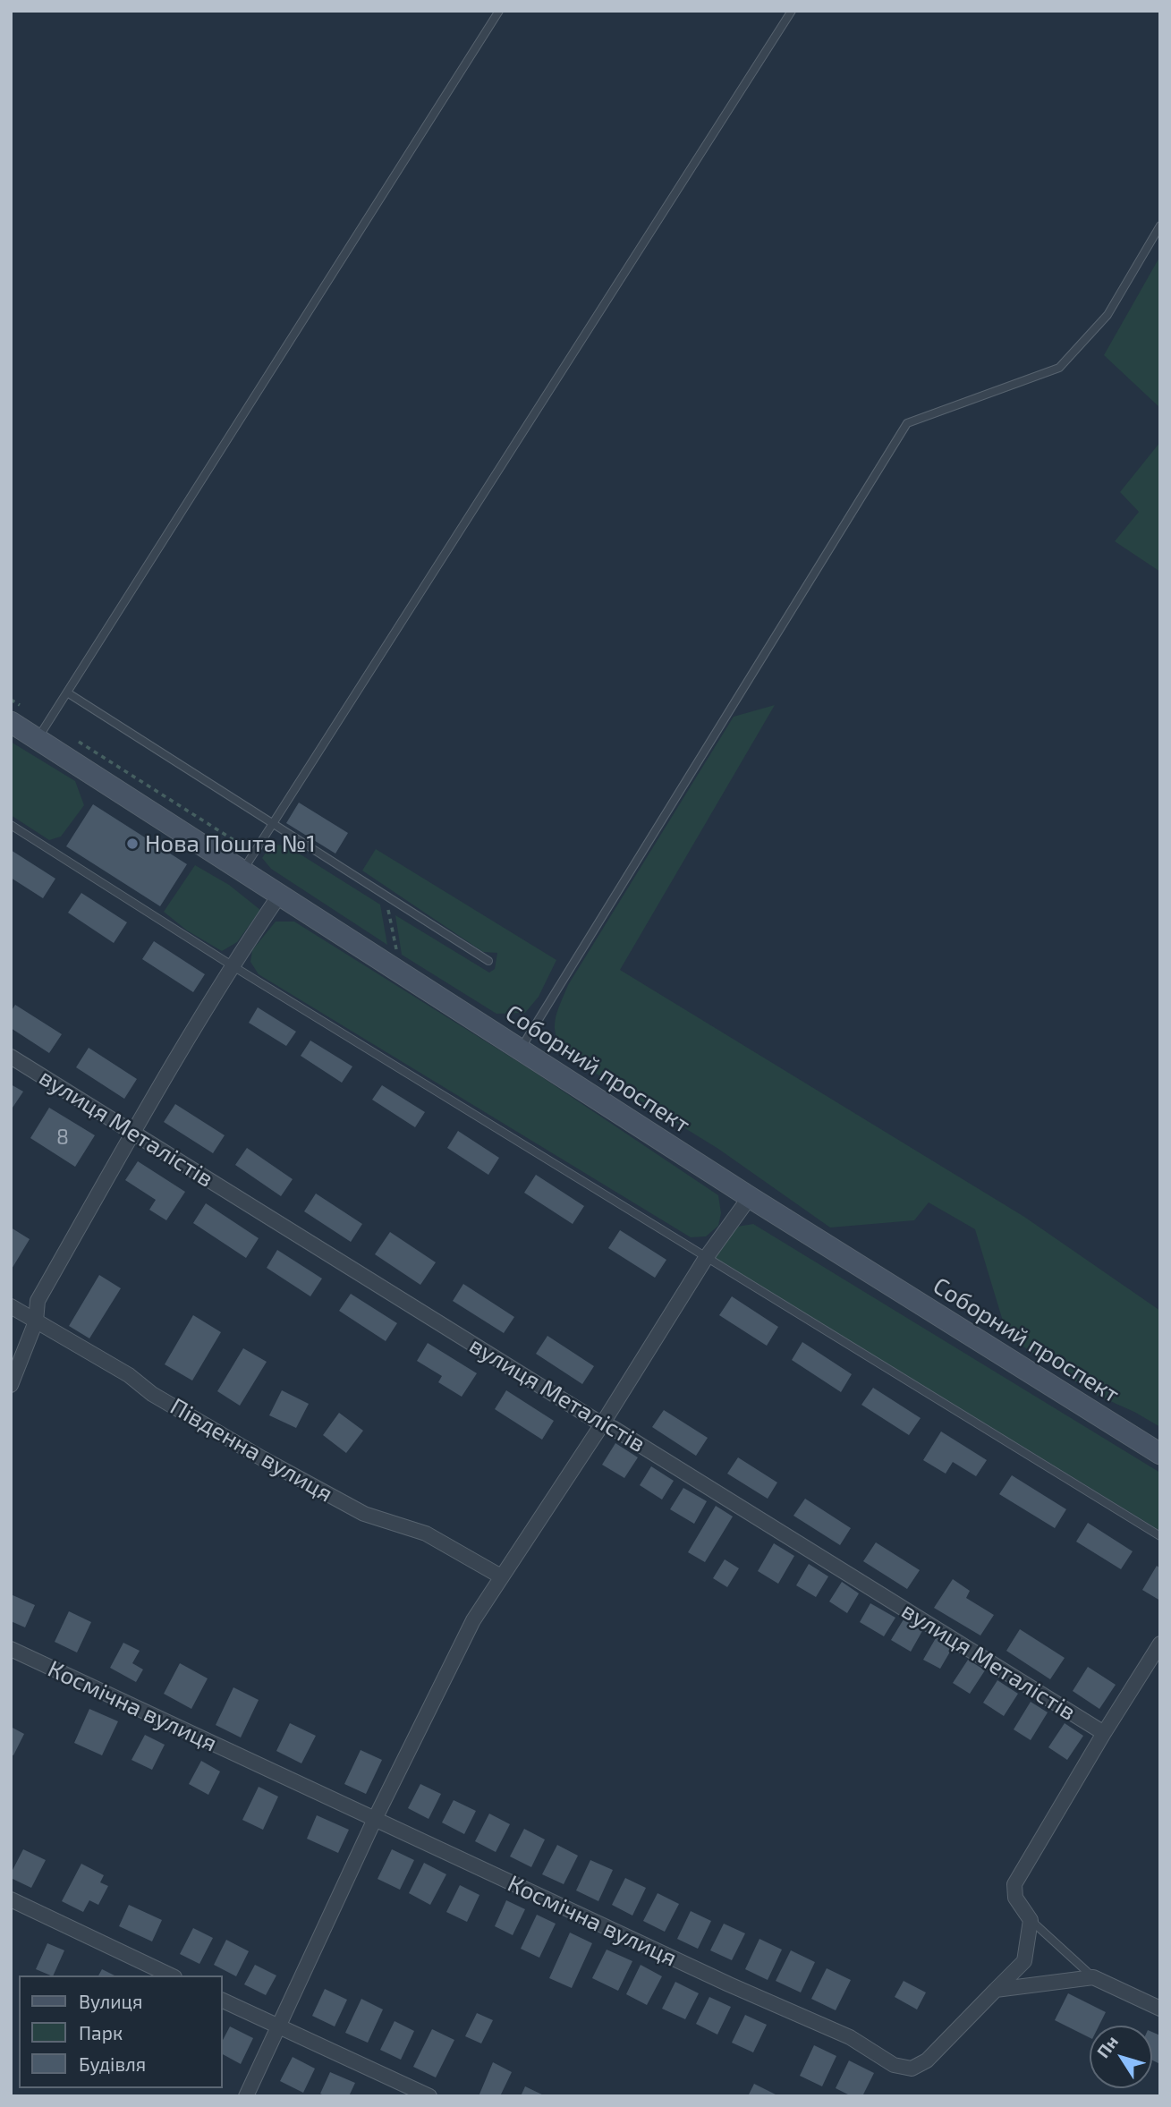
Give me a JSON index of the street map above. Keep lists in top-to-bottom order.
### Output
{
  "streets": {
    "main road": ["Соборний проспект"],
    "street": ["вулиця Металістів", "Південна вулиця", "Космічна вулиця"]
  },
  "places": ["Нова Пошта №1"],
  "house_numbers": ["8"],
  "legend": ["Вулиця", "Парк", "Будівля"],
  "north": "top left"
}
